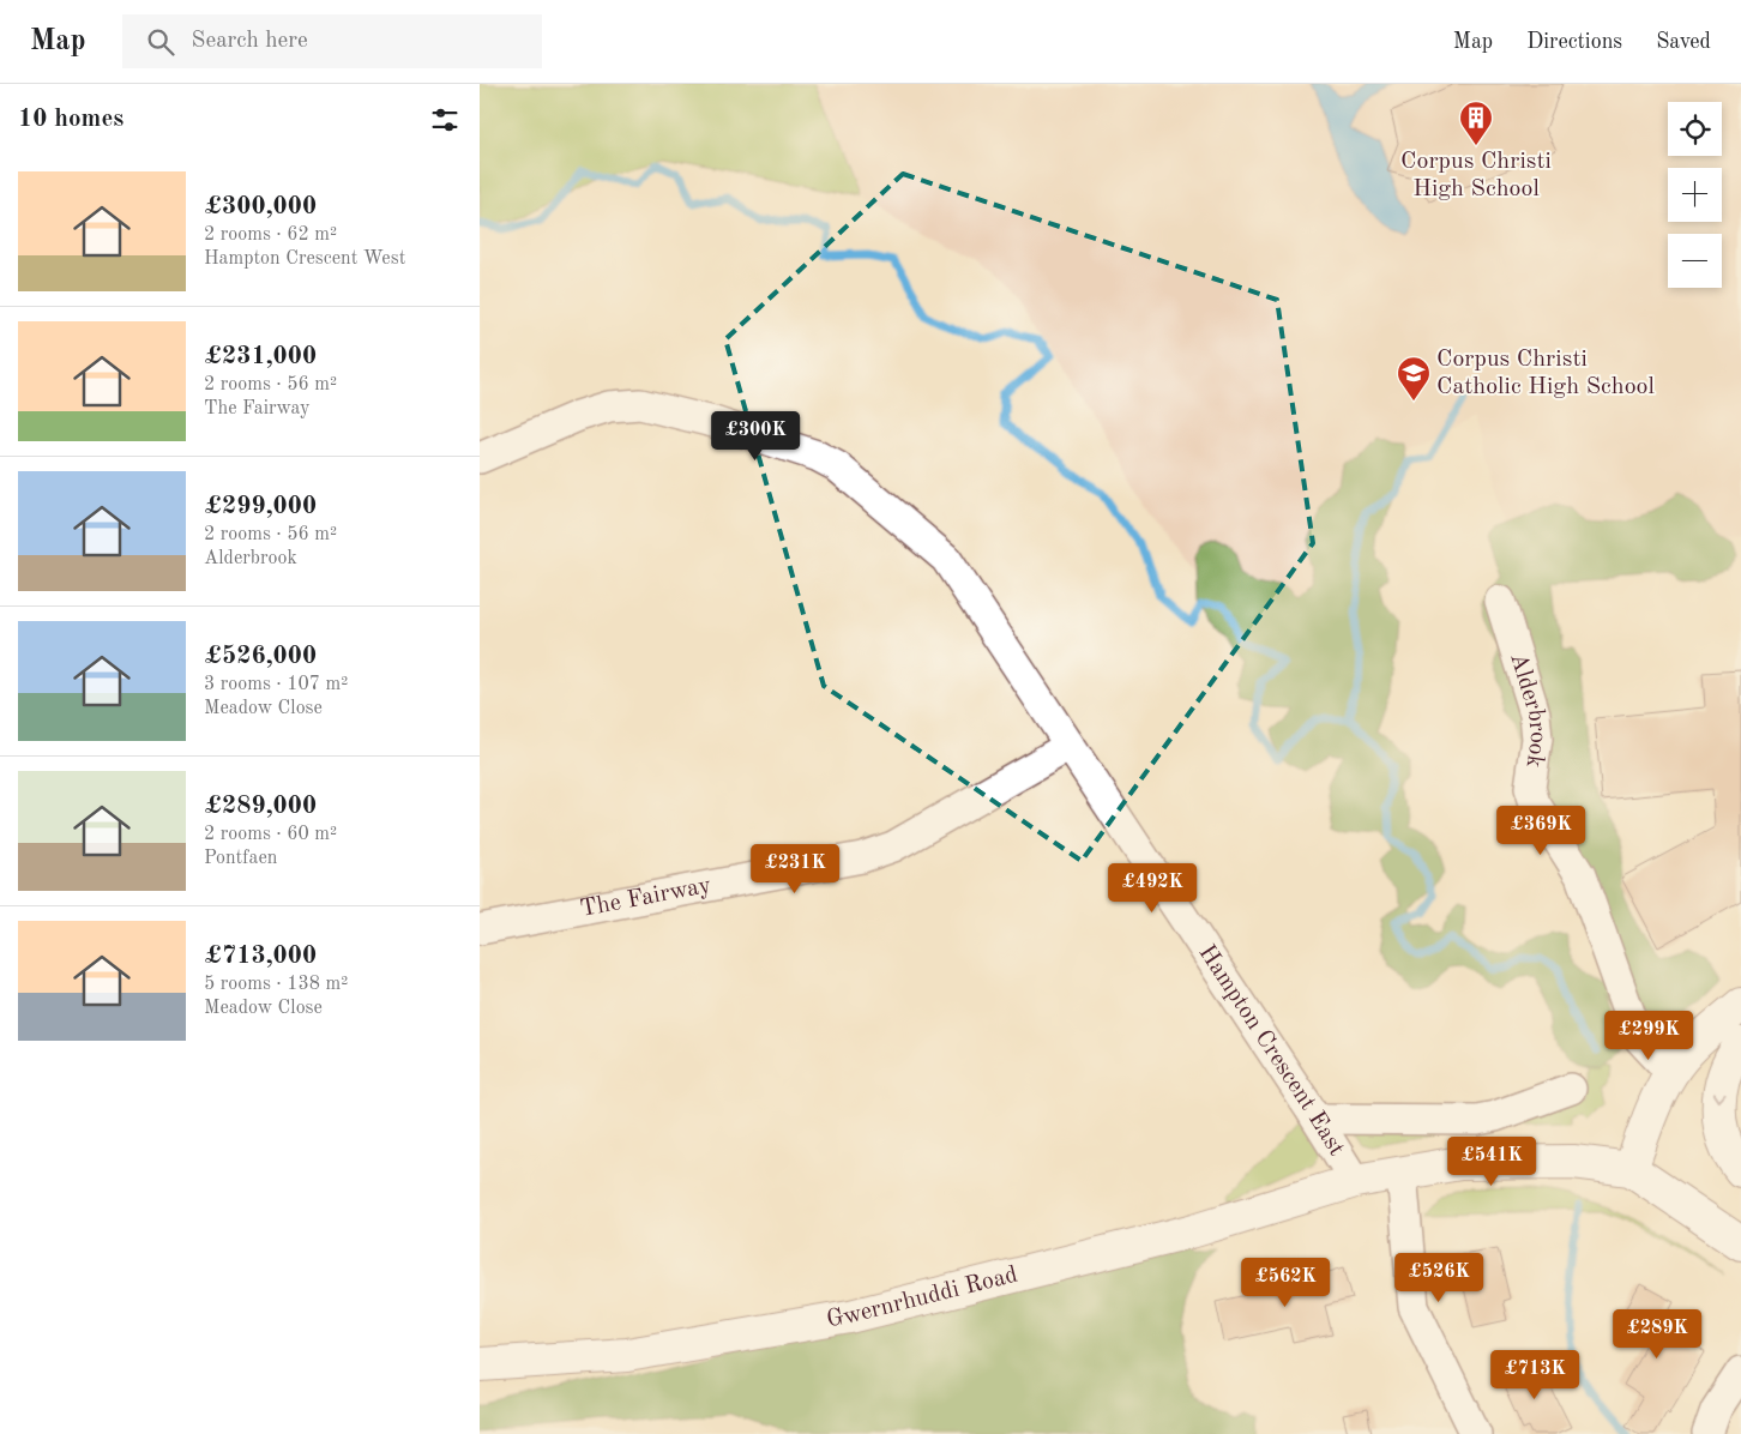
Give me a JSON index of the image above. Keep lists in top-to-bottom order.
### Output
{
  "streets": {
    "street": [
      "Alderbrook",
      "The Fairway",
      "Hampton Crescent East",
      "Gwernrhuddi Road"
    ]
  },
  "crossings": [
    ["The Fairway", "Hampton Crescent East"],
    ["Hampton Crescent East", "Gwernrhuddi Road"]
  ],
  "places": {
    "building": ["Corpus Christi High School"],
    "school or university": ["Corpus Christi Catholic High School"]
  },
  "page": {
    "header": "Map",
    "search": "Search here",
    "nav": ["Map", "Directions", "Saved"],
    "heading": "10 homes",
    "map_buttons": ["+", "−"],
    "list": [
      {
        "name": "£300,000",
        "note": "2 rooms · 62 m² · Hampton Crescent West"
      },
      {
        "name": "£231,000",
        "note": "2 rooms · 56 m² · The Fairway"
      },
      {
        "name": "£299,000",
        "note": "2 rooms · 56 m² · Alderbrook"
      },
      {
        "name": "£526,000",
        "note": "3 rooms · 107 m² · Meadow Close"
      },
      {
        "name": "£289,000",
        "note": "2 rooms · 60 m² · Pontfaen"
      },
      {
        "name": "£713,000",
        "note": "5 rooms · 138 m² · Meadow Close"
      }
    ],
    "price": [
      "£300K",
      "£369K",
      "£231K",
      "£492K",
      "£299K",
      "£541K",
      "£526K",
      "£562K",
      "£289K",
      "£713K"
    ]
  }
}
